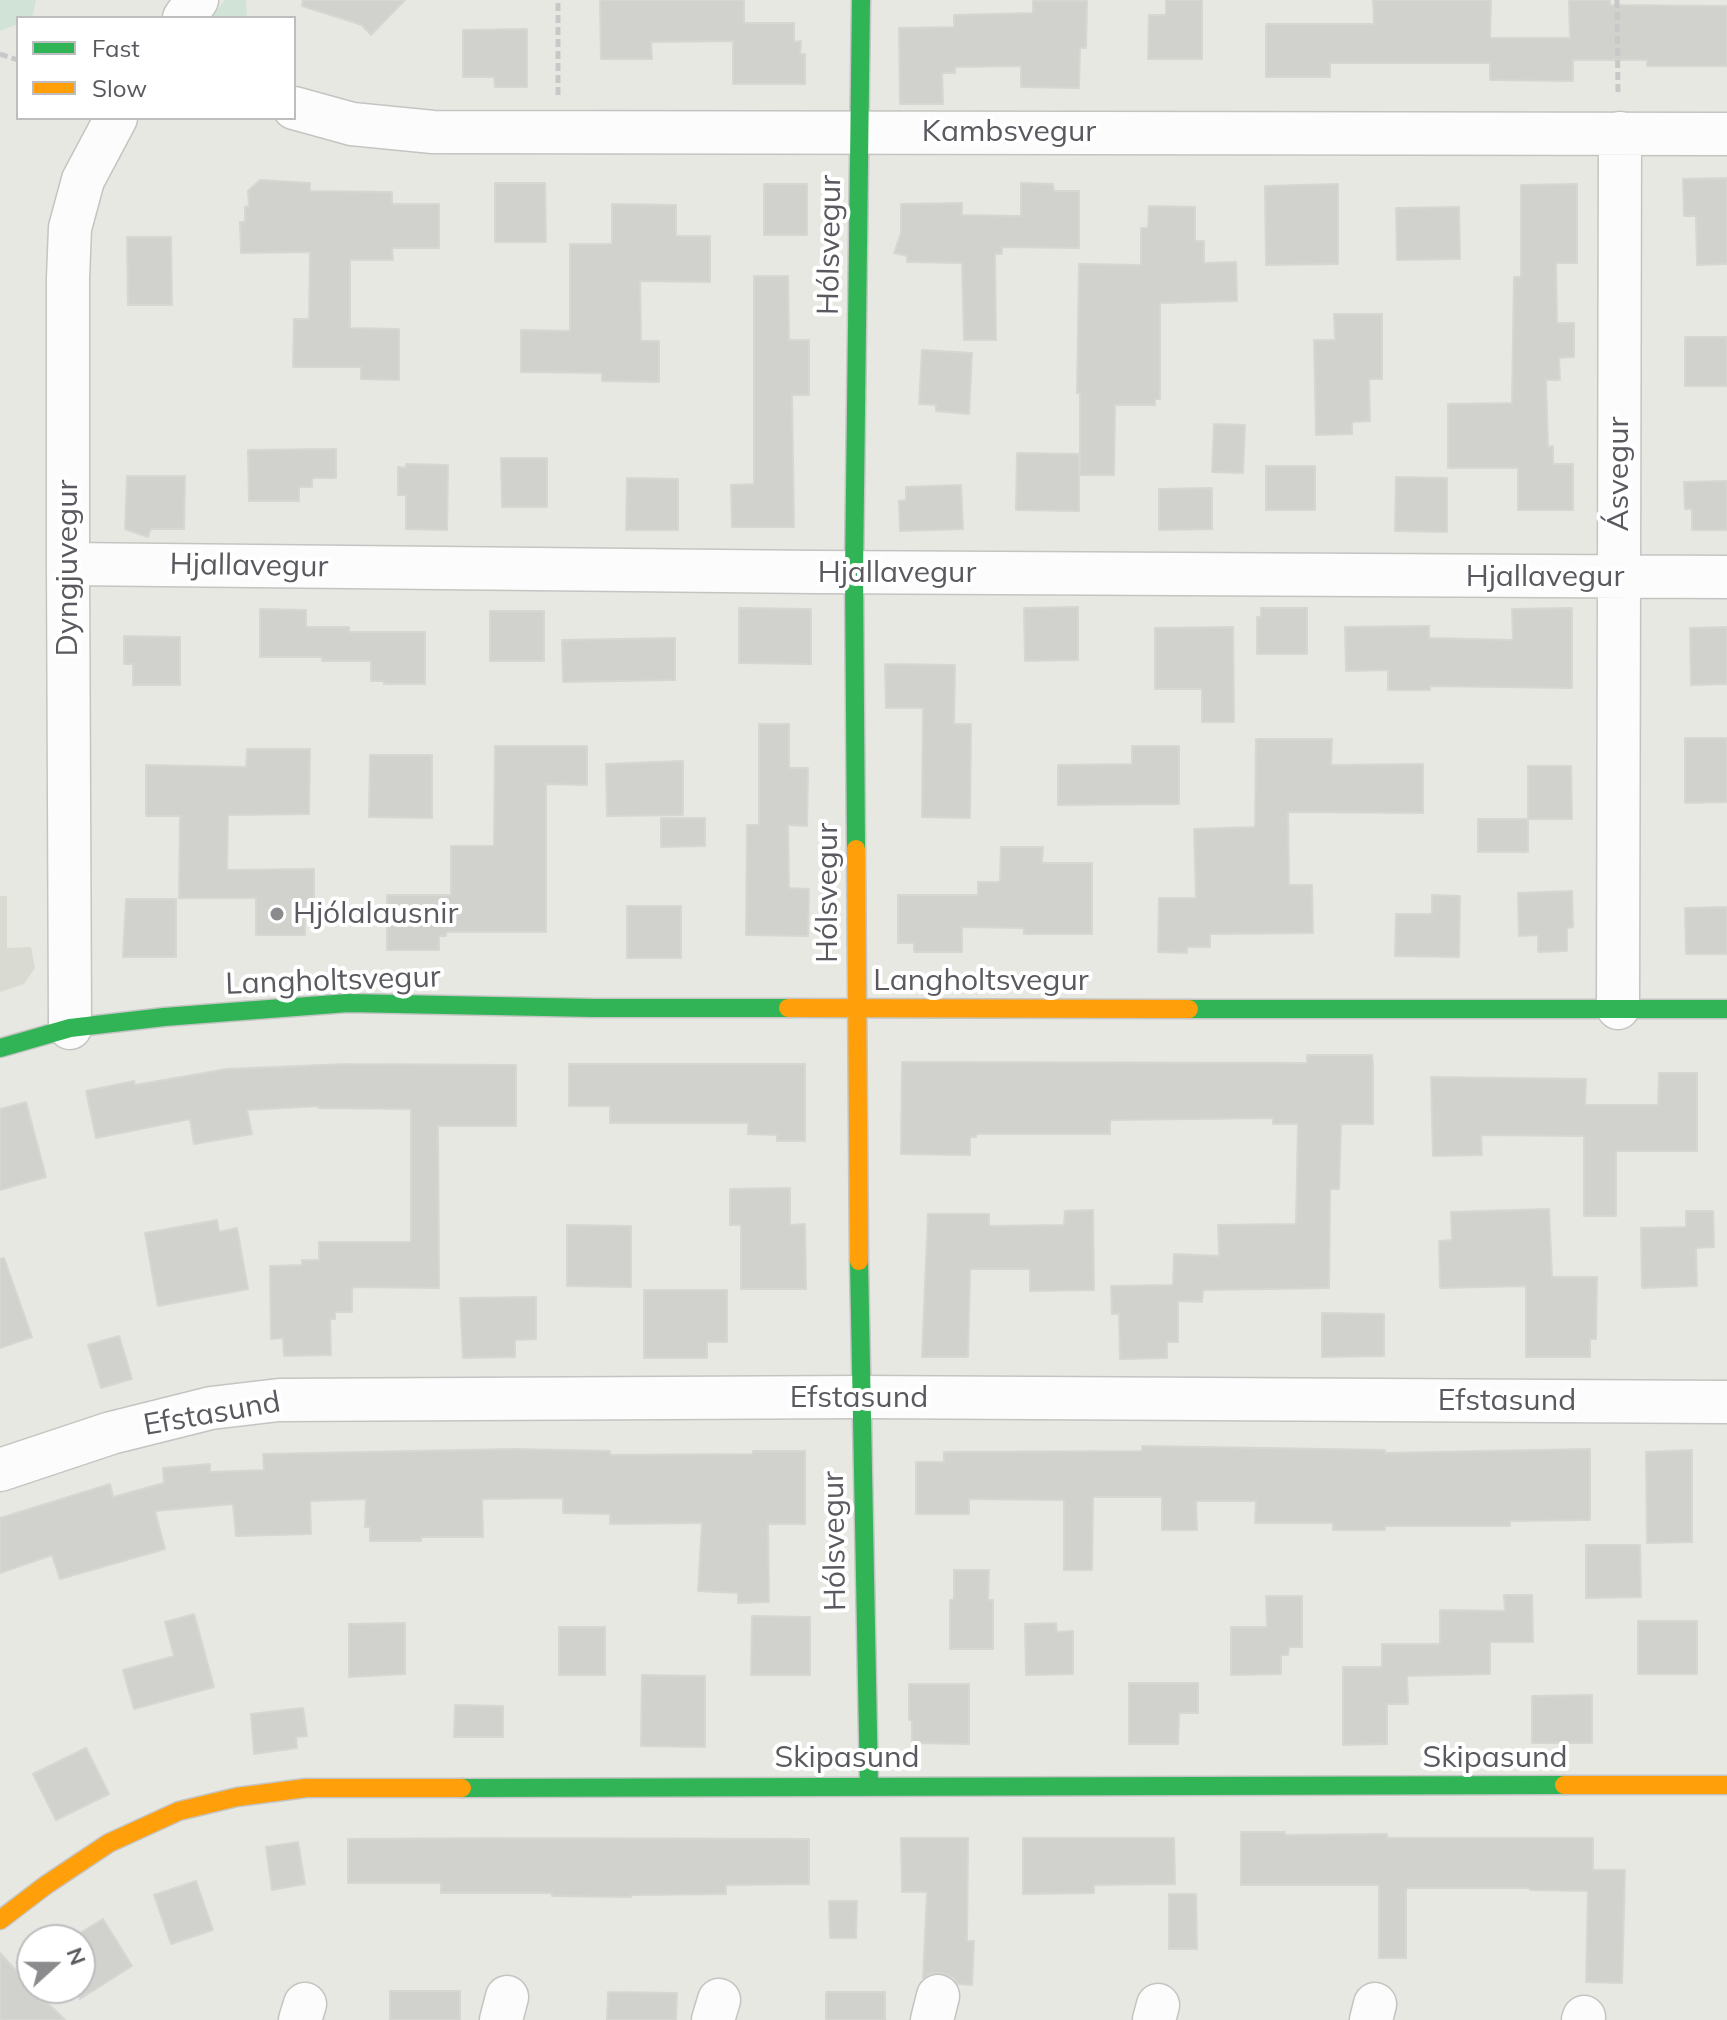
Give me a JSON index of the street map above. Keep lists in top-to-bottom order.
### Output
{
  "streets": {
    "street": [
      "Kambsvegur",
      "Hólsvegur",
      "Ásvegur",
      "Hjallavegur",
      "Dyngjuvegur",
      "Langholtsvegur",
      "Efstasund",
      "Skipasund"
    ]
  },
  "crossings": [
    ["Kambsvegur", "Hólsvegur"],
    ["Kambsvegur", "Ásvegur"],
    ["Hólsvegur", "Hjallavegur"],
    ["Hólsvegur", "Langholtsvegur"],
    ["Hólsvegur", "Efstasund"],
    ["Hólsvegur", "Skipasund"],
    ["Ásvegur", "Hjallavegur"],
    ["Ásvegur", "Langholtsvegur"],
    ["Hjallavegur", "Dyngjuvegur"],
    ["Dyngjuvegur", "Langholtsvegur"]
  ],
  "places": ["Hjólalausnir"],
  "legend": ["Fast", "Slow"],
  "north": "right"
}
